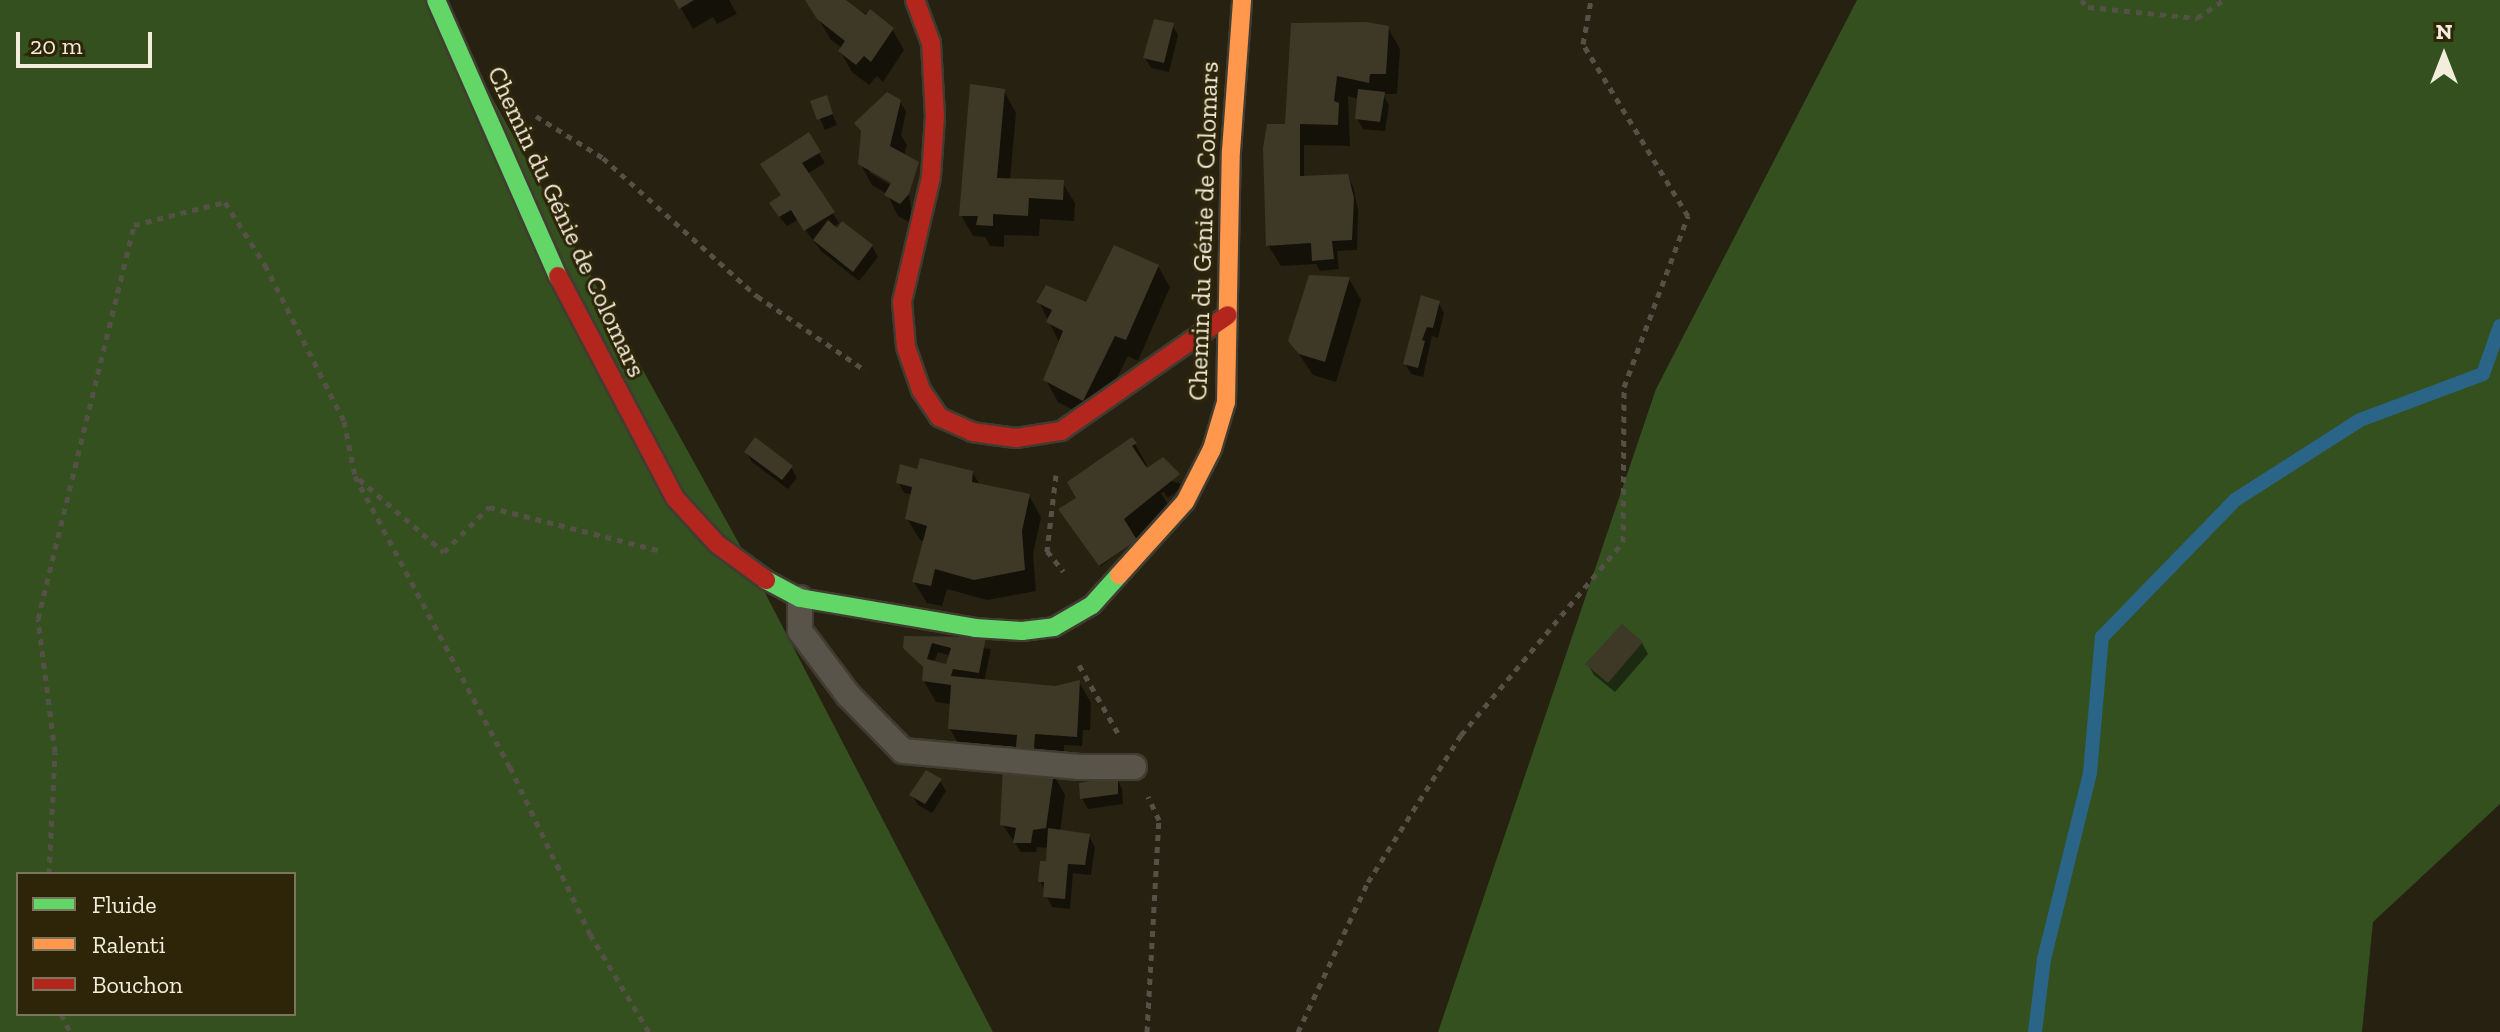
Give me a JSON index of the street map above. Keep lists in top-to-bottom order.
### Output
{
  "streets": {
    "street": ["Chemin du Génie de Colomars"]
  },
  "legend": ["Fluide", "Ralenti", "Bouchon"],
  "scale_bar": "20 m",
  "north": "top"
}
